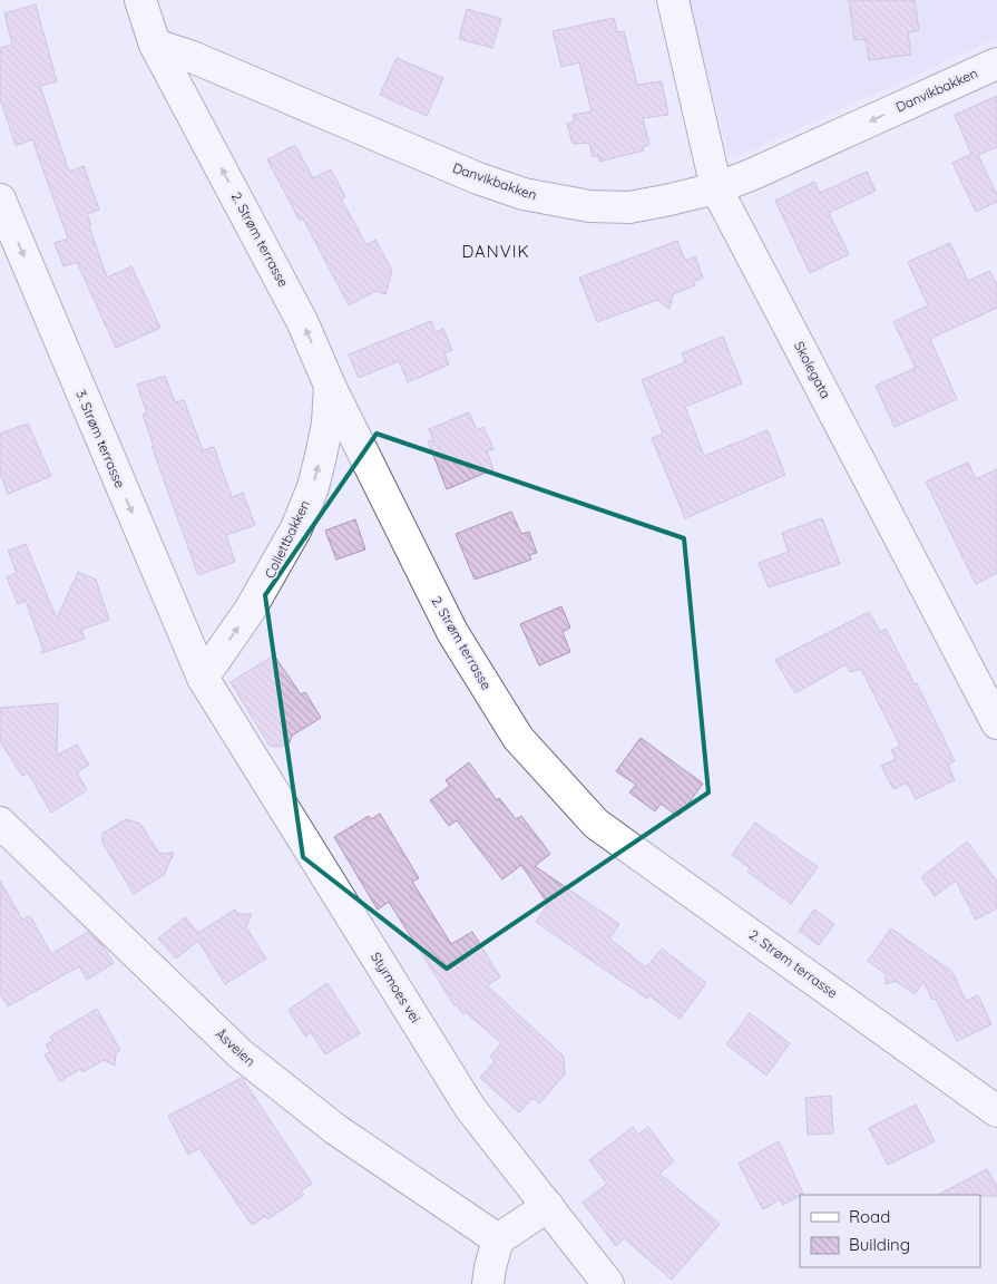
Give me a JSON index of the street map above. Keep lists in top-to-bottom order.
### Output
{
  "streets": {
    "street": [
      "Danvikbakken",
      "2. Strøm terrasse",
      "Skolegata",
      "3. Strøm terrasse",
      "Collettbakken",
      "Styrmoes vei",
      "Åsveien"
    ]
  },
  "crossings": [
    ["Danvikbakken", "2. Strøm terrasse"],
    ["Danvikbakken", "Skolegata"],
    ["2. Strøm terrasse", "Collettbakken"],
    ["3. Strøm terrasse", "Collettbakken"],
    ["3. Strøm terrasse", "Styrmoes vei"],
    ["Collettbakken", "Styrmoes vei"]
  ],
  "one_way": ["3. Strøm terrasse", "Collettbakken"],
  "districts": ["DANVIK"],
  "legend": ["Road", "Building"]
}
